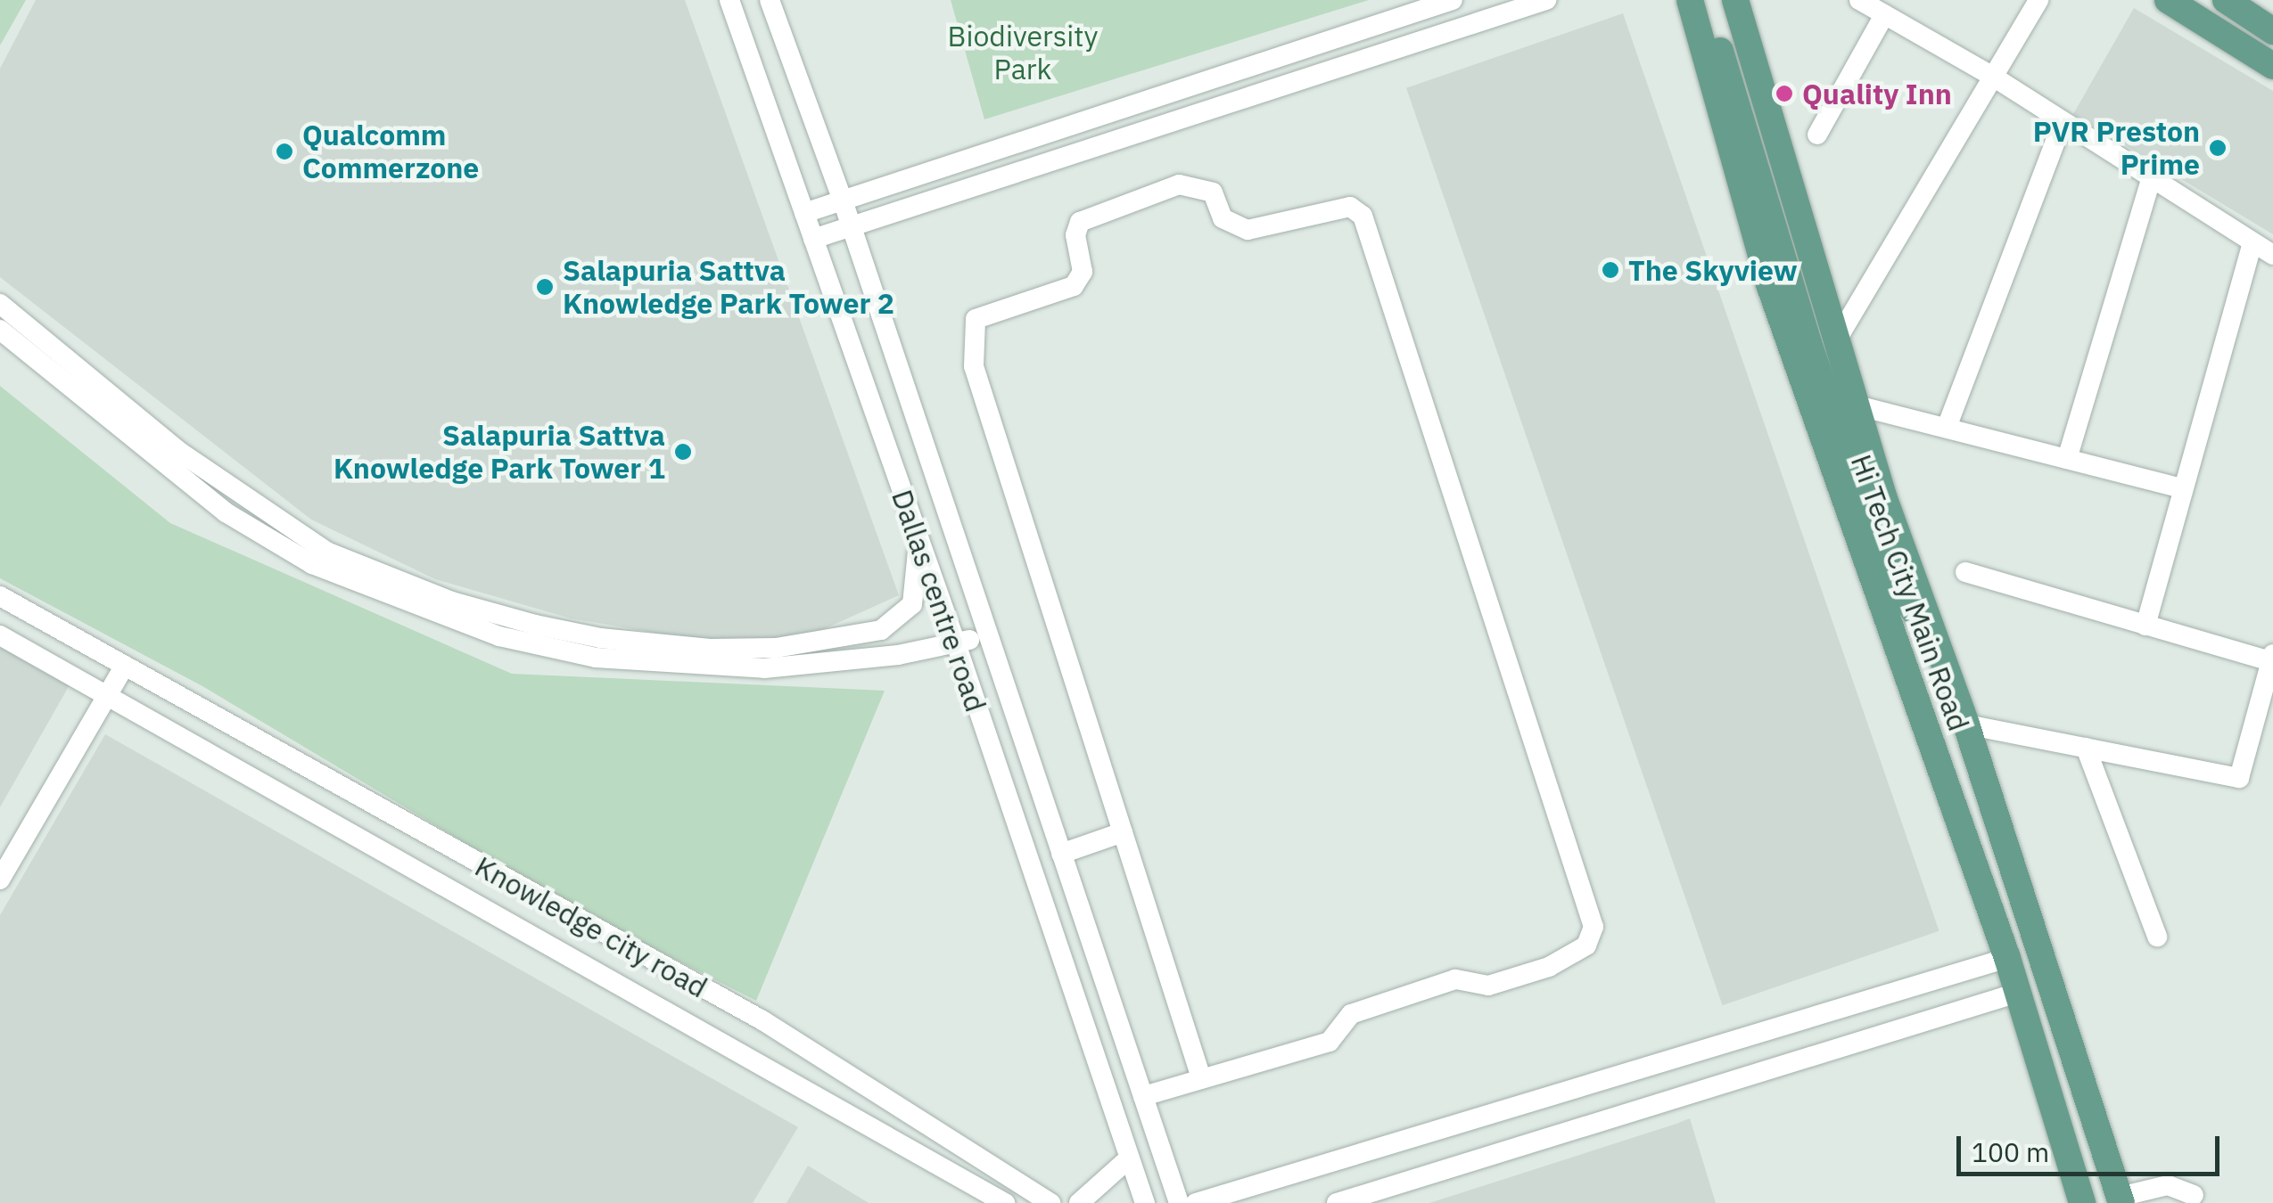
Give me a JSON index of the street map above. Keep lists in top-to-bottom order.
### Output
{
  "streets": {
    "main road": ["Hi Tech City Main Road"],
    "street": ["Dallas centre road", "Knowledge city road"]
  },
  "parks": ["Biodiversity Park"],
  "places": [
    "Quality Inn",
    "PVR Preston Prime",
    "Qualcomm Commerzone",
    "The Skyview",
    "Salapuria Sattva Knowledge Park Tower 2",
    "Salapuria Sattva Knowledge Park Tower 1"
  ],
  "scale_bar": "100 m"
}
